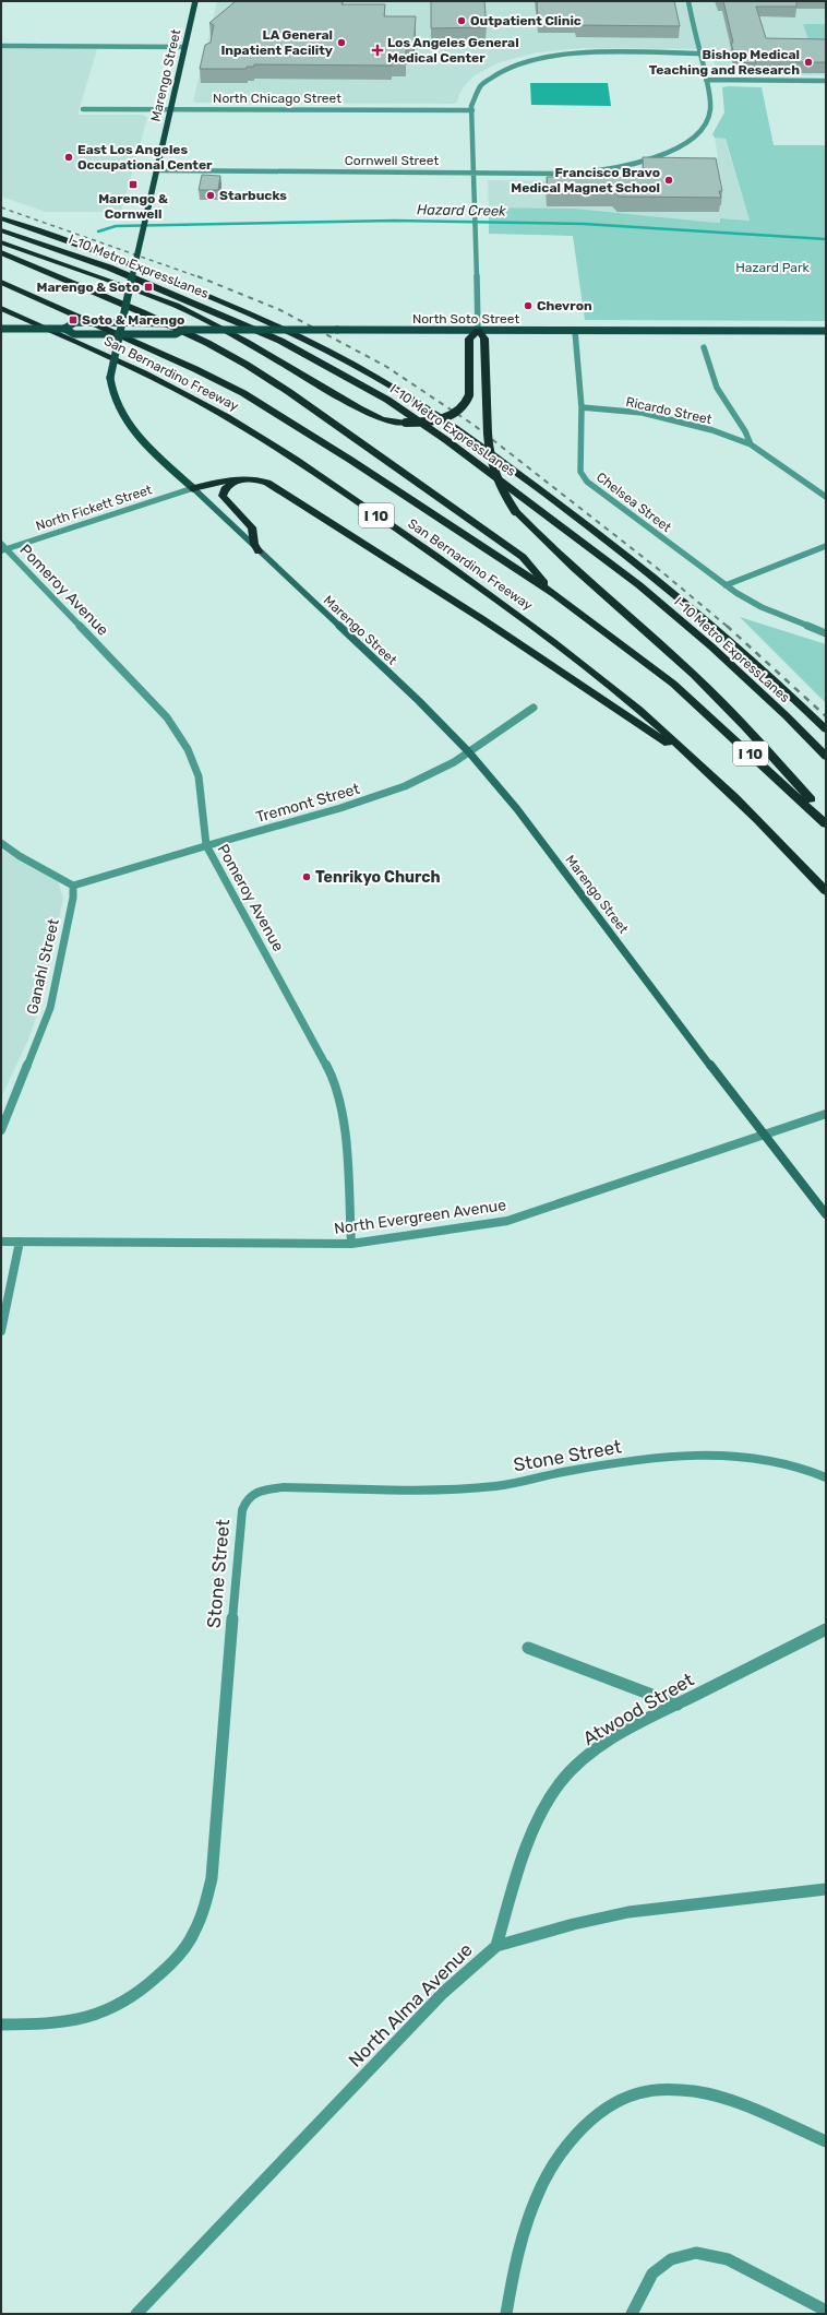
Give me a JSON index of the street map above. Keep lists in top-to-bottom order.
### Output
{
  "streets": {
    "highway": ["I-10 Metro ExpressLanes", "San Bernardino Freeway", "I 10"],
    "main road": ["Marengo Street", "North Soto Street"],
    "street": [
      "North Chicago Street",
      "Cornwell Street",
      "Ricardo Street",
      "Chelsea Street",
      "North Fickett Street",
      "Pomeroy Avenue",
      "Tremont Street",
      "Ganahl Street",
      "North Evergreen Avenue",
      "Stone Street",
      "Atwood Street",
      "North Alma Avenue"
    ]
  },
  "crossings": [
    ["Marengo Street", "North Chicago Street"],
    ["Marengo Street", "Cornwell Street"],
    ["Marengo Street", "North Soto Street"],
    ["Marengo Street", "North Fickett Street"],
    ["Marengo Street", "Tremont Street"],
    ["Marengo Street", "North Evergreen Avenue"],
    ["North Soto Street", "Chelsea Street"],
    ["San Bernardino Freeway", "I 10"],
    ["Ricardo Street", "Chelsea Street"],
    ["North Fickett Street", "Pomeroy Avenue"],
    ["Pomeroy Avenue", "Tremont Street"],
    ["Pomeroy Avenue", "North Evergreen Avenue"],
    ["Tremont Street", "Ganahl Street"],
    ["Atwood Street", "North Alma Avenue"]
  ],
  "water": ["Hazard Creek"],
  "parks": ["Hazard Park"],
  "places": {
    "other": [
      "Outpatient Clinic",
      "LA General Inpatient Facility",
      "Bishop Medical Teaching and Research",
      "East Los Angeles Occupational Center",
      "Francisco Bravo Medical Magnet School",
      "Starbucks",
      "Chevron",
      "Tenrikyo Church"
    ],
    "health": ["Los Angeles General Medical Center"],
    "transit": ["Marengo & Cornwell", "Marengo & Soto", "Soto & Marengo"]
  }
}
